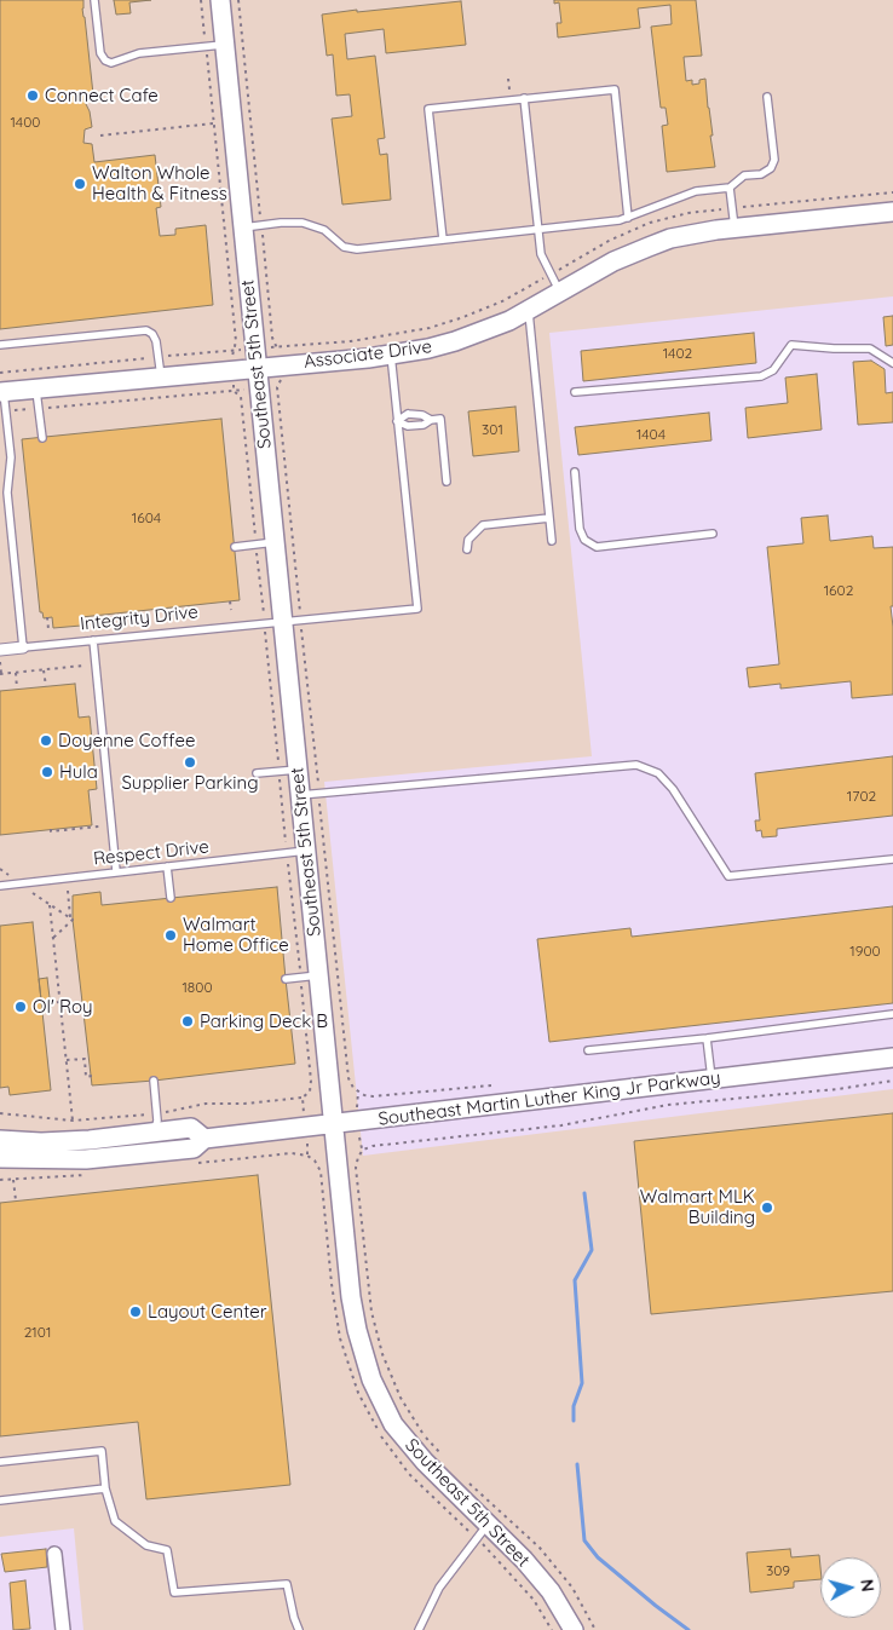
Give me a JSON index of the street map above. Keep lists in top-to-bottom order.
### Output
{
  "streets": {
    "street": [
      "Associate Drive",
      "Southeast 5th Street",
      "Integrity Drive",
      "Southeast Martin Luther King Jr Parkway"
    ],
    "lane": ["Respect Drive"]
  },
  "crossings": [
    ["Associate Drive", "Southeast 5th Street"],
    ["Southeast 5th Street", "Integrity Drive"],
    ["Southeast 5th Street", "Respect Drive"],
    ["Southeast 5th Street", "Southeast Martin Luther King Jr Parkway"]
  ],
  "places": [
    "Connect Cafe",
    "Walton Whole Health & Fitness",
    "Doyenne Coffee",
    "Supplier Parking",
    "Hula",
    "Walmart Home Office",
    "Ol' Roy",
    "Parking Deck B",
    "Walmart MLK Building",
    "Layout Center"
  ],
  "house_numbers": [
    "1400",
    "1402",
    "301",
    "1404",
    "1604",
    "1602",
    "1702",
    "1900",
    "1800",
    "2101",
    "309"
  ],
  "north": "right"
}
